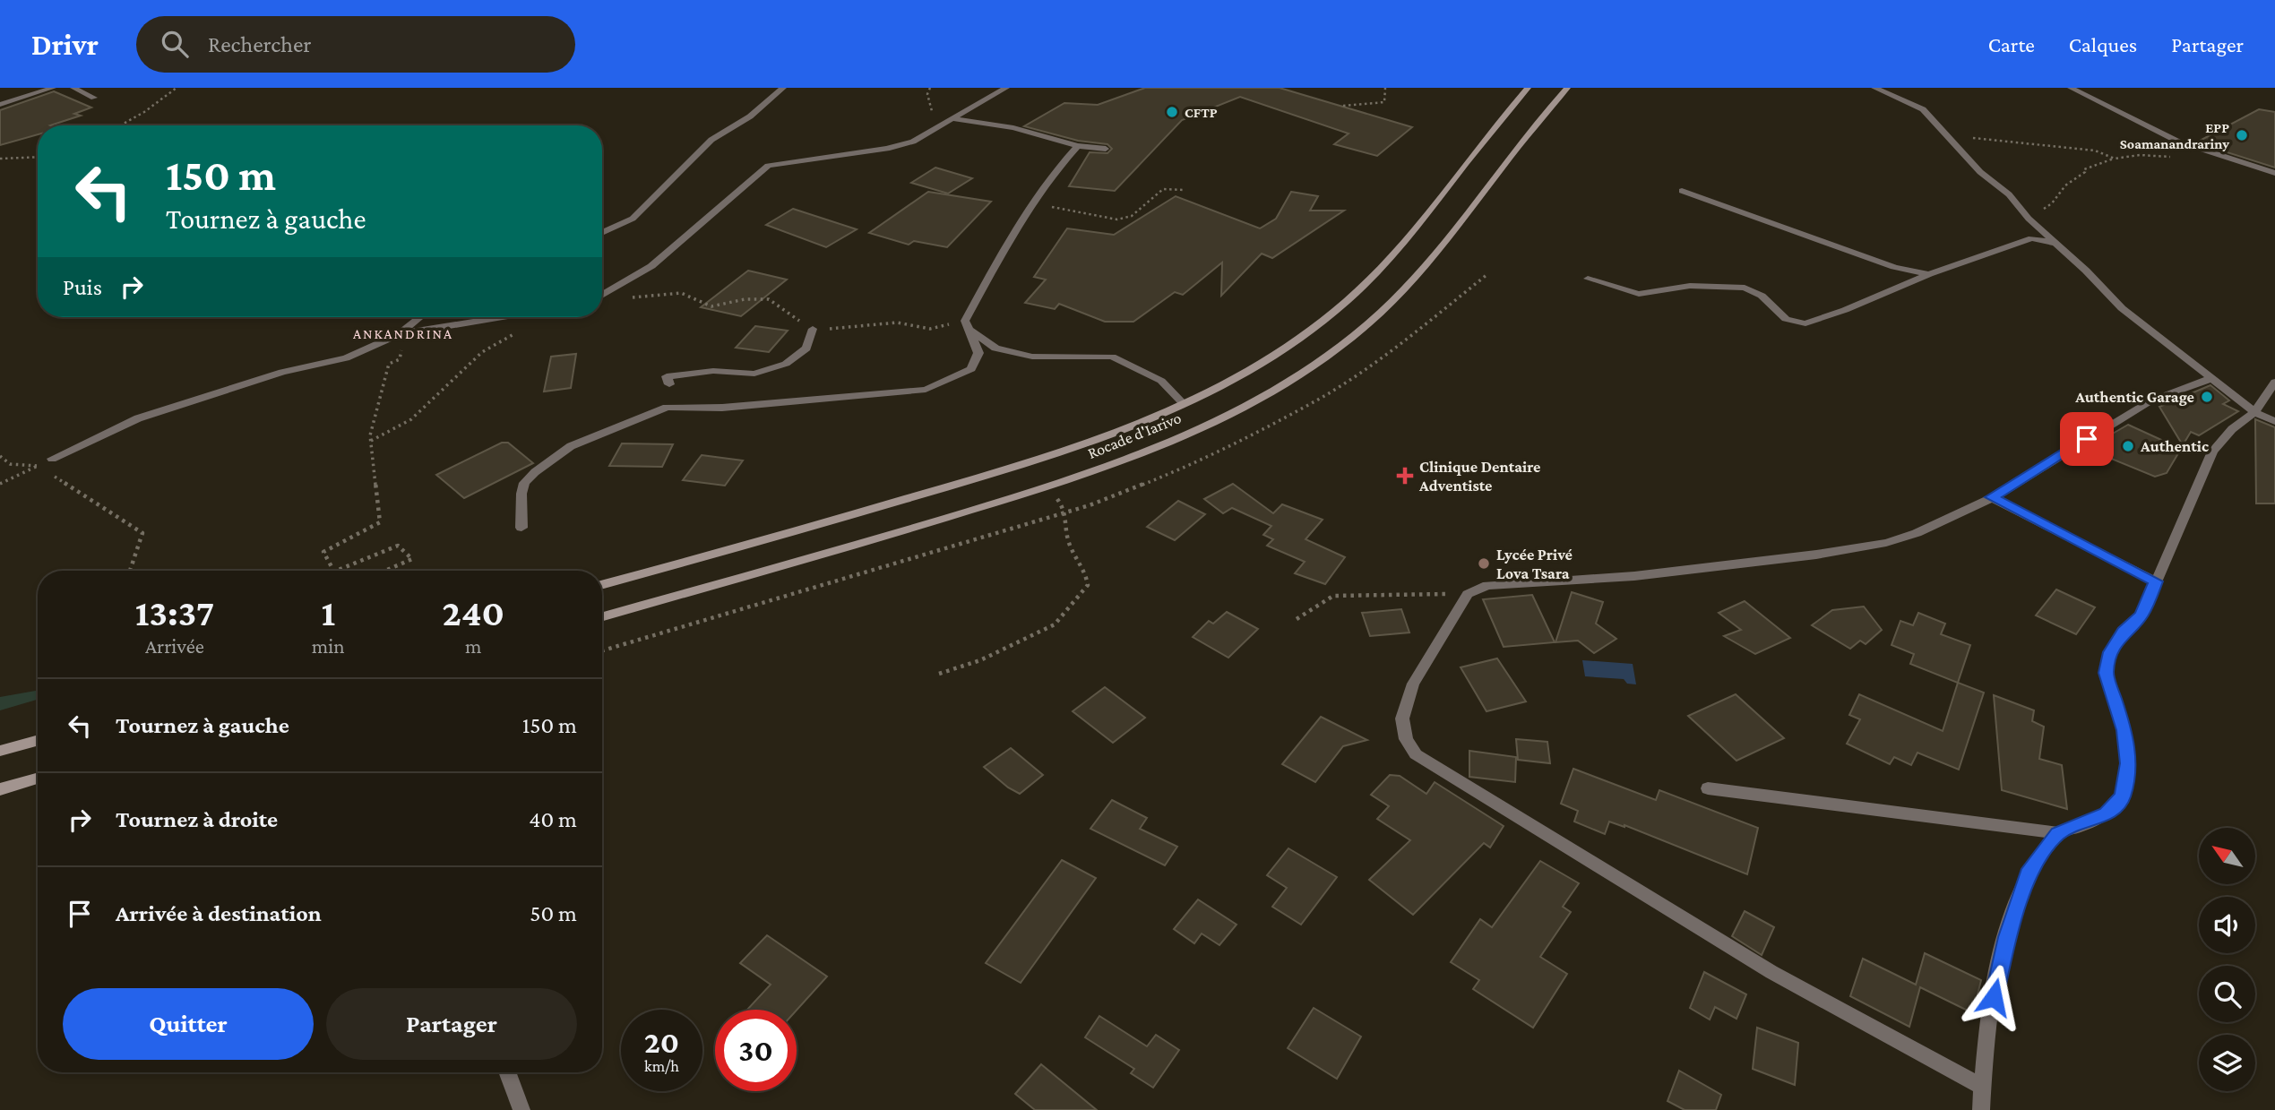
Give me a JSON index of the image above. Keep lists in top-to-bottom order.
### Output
{
  "streets": {
    "main road": ["Rocade d'Iarivo"]
  },
  "districts": ["ANKANDRINA"],
  "places": {
    "other": [
      "CFTP",
      "EPP Soamanandrariny",
      "Authentic Garage",
      "Authentic",
      "Lycée Privé Lova Tsara"
    ],
    "health": ["Clinique Dentaire Adventiste"]
  },
  "north": "top left",
  "page": {
    "header": "Drivr",
    "search": "Rechercher",
    "nav": ["Carte", "Calques", "Partager"],
    "turn": ["150 m", "Tournez à gauche"],
    "then": "Puis",
    "eta": [
      "13:37",
      "Arrivée",
      "1",
      "min",
      "240",
      "m"
    ],
    "list": [
      {
        "name": "Tournez à gauche",
        "value": "150 m"
      },
      {
        "name": "Tournez à droite",
        "value": "40 m"
      },
      {
        "name": "Arrivée à destination",
        "value": "50 m"
      }
    ],
    "buttons": ["Quitter", "Partager"],
    "speed": "20 km/h",
    "limit": "30"
  }
}
